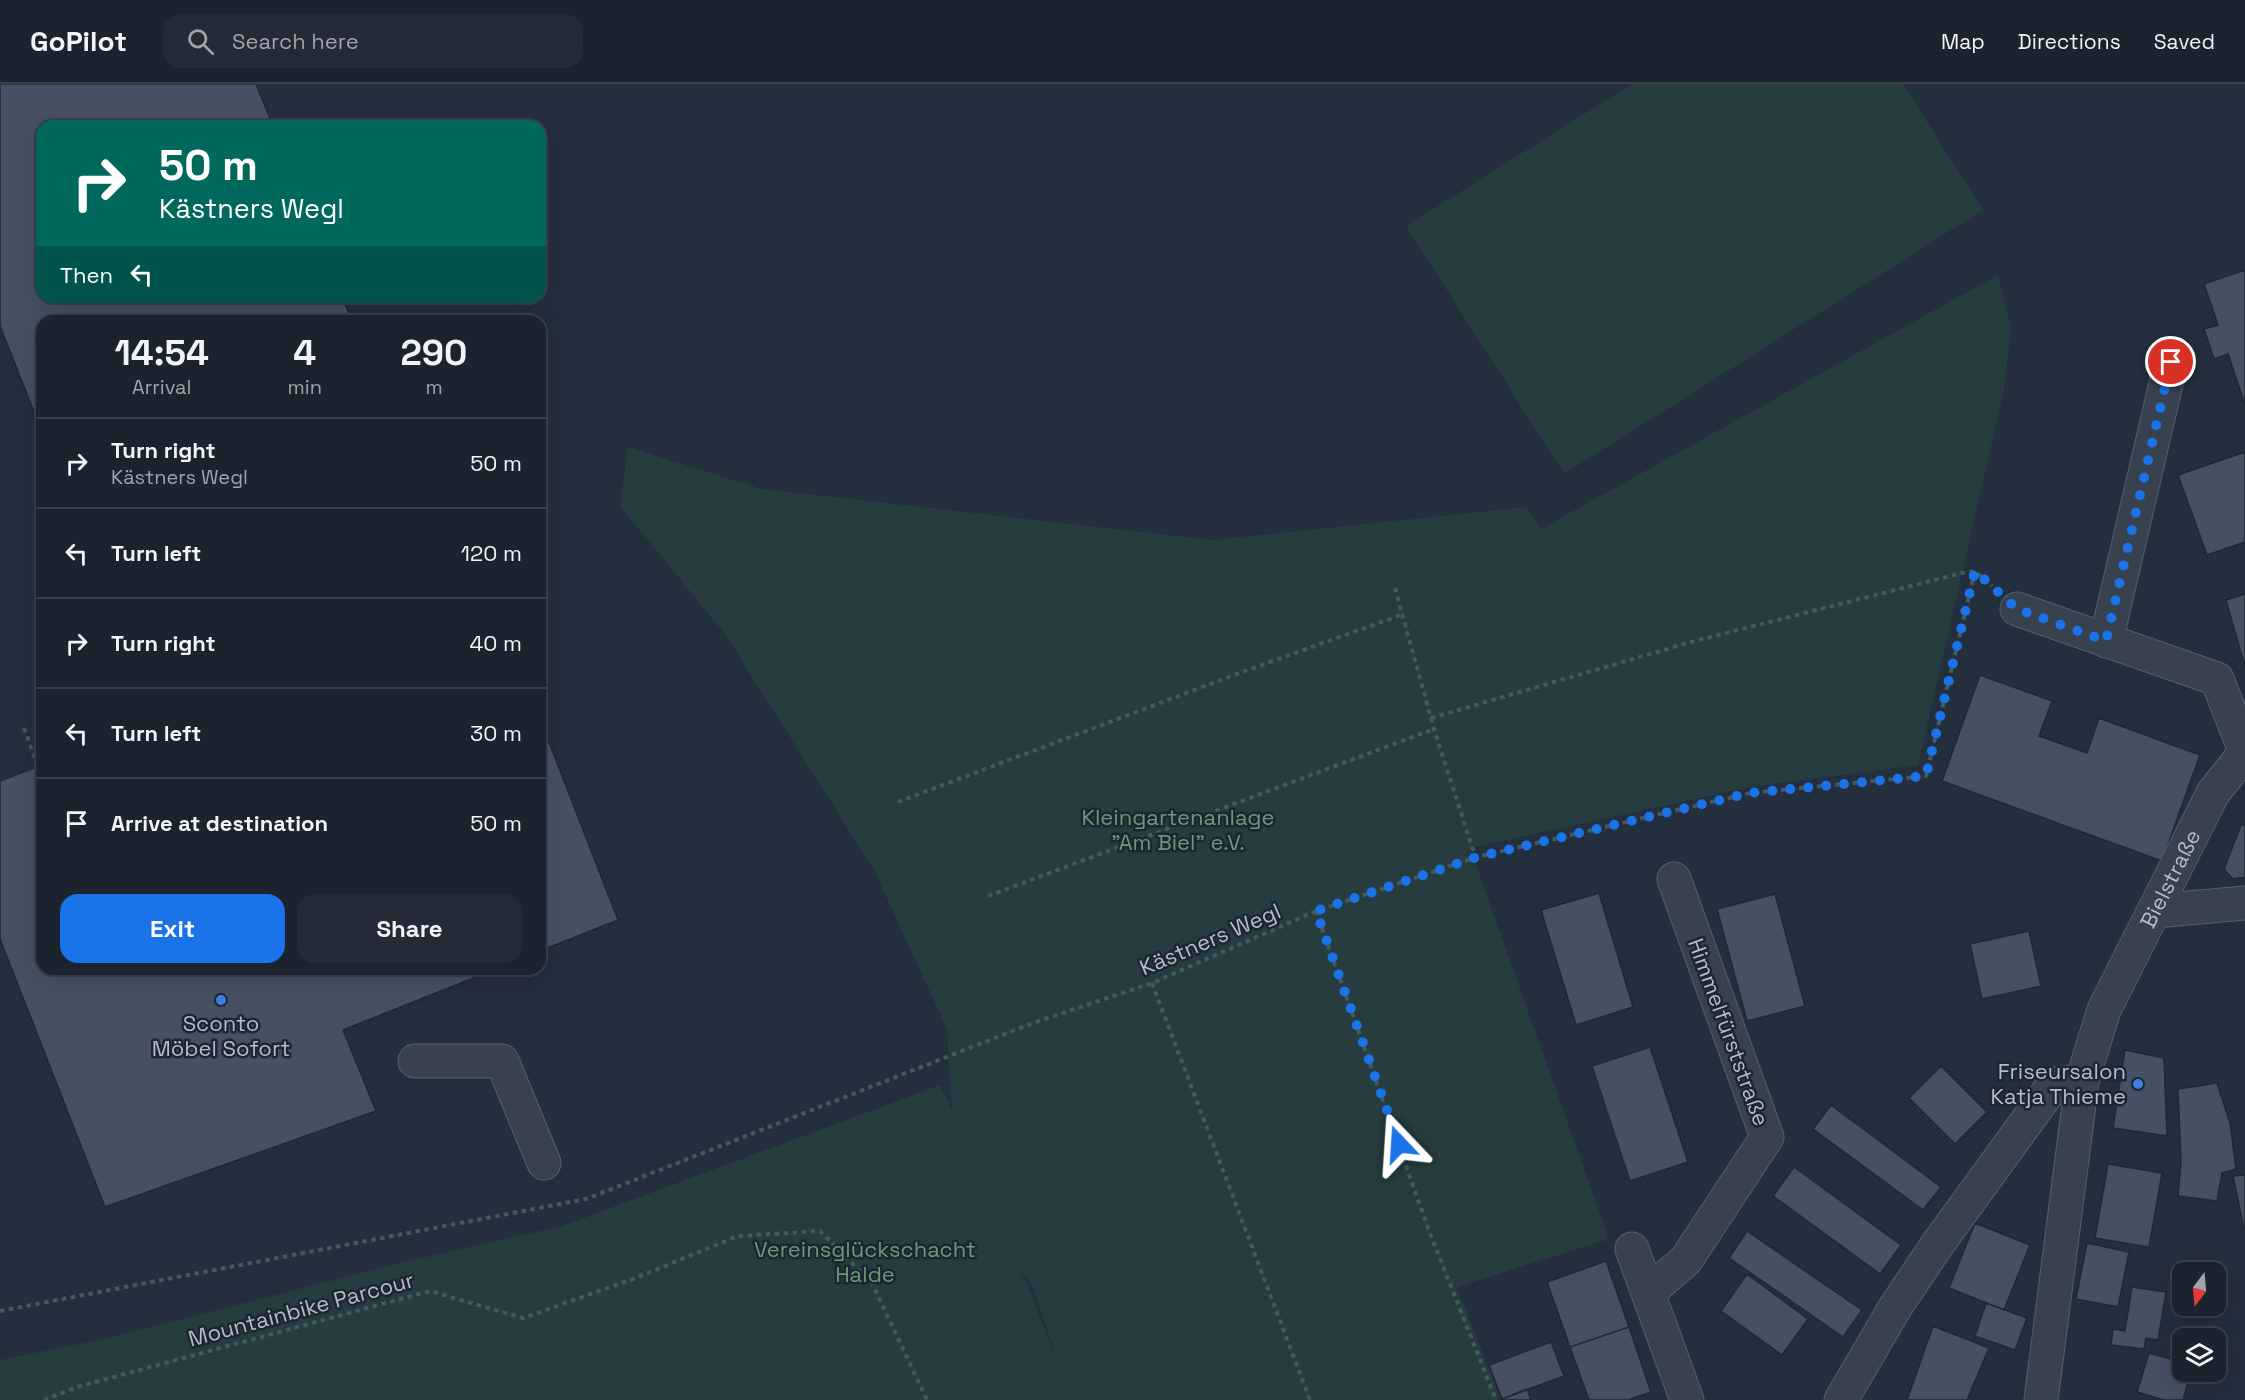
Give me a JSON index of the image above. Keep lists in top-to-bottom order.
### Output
{
  "streets": {
    "street": ["Bielstraße", "Himmelfürststraße"],
    "path": ["Kästners Wegl", "Mountainbike Parcour"]
  },
  "parks": ["Kleingartenanlage \"Am Biel\" e.V.", "Vereinsglückschacht Halde"],
  "places": ["Sconto Möbel Sofort", "Friseursalon Katja Thieme"],
  "north": "bottom",
  "page": {
    "header": "GoPilot",
    "search": "Search here",
    "nav": ["Map", "Directions", "Saved"],
    "turn": ["50 m", "Kästners Wegl"],
    "then": "Then",
    "eta": [
      "14:54",
      "Arrival",
      "4",
      "min",
      "290",
      "m"
    ],
    "list": [
      {
        "name": "Turn right",
        "note": "Kästners Wegl",
        "value": "50 m"
      },
      {
        "name": "Turn left",
        "value": "120 m"
      },
      {
        "name": "Turn right",
        "value": "40 m"
      },
      {
        "name": "Turn left",
        "value": "30 m"
      },
      {
        "name": "Arrive at destination",
        "value": "50 m"
      }
    ],
    "buttons": ["Exit", "Share"]
  }
}
